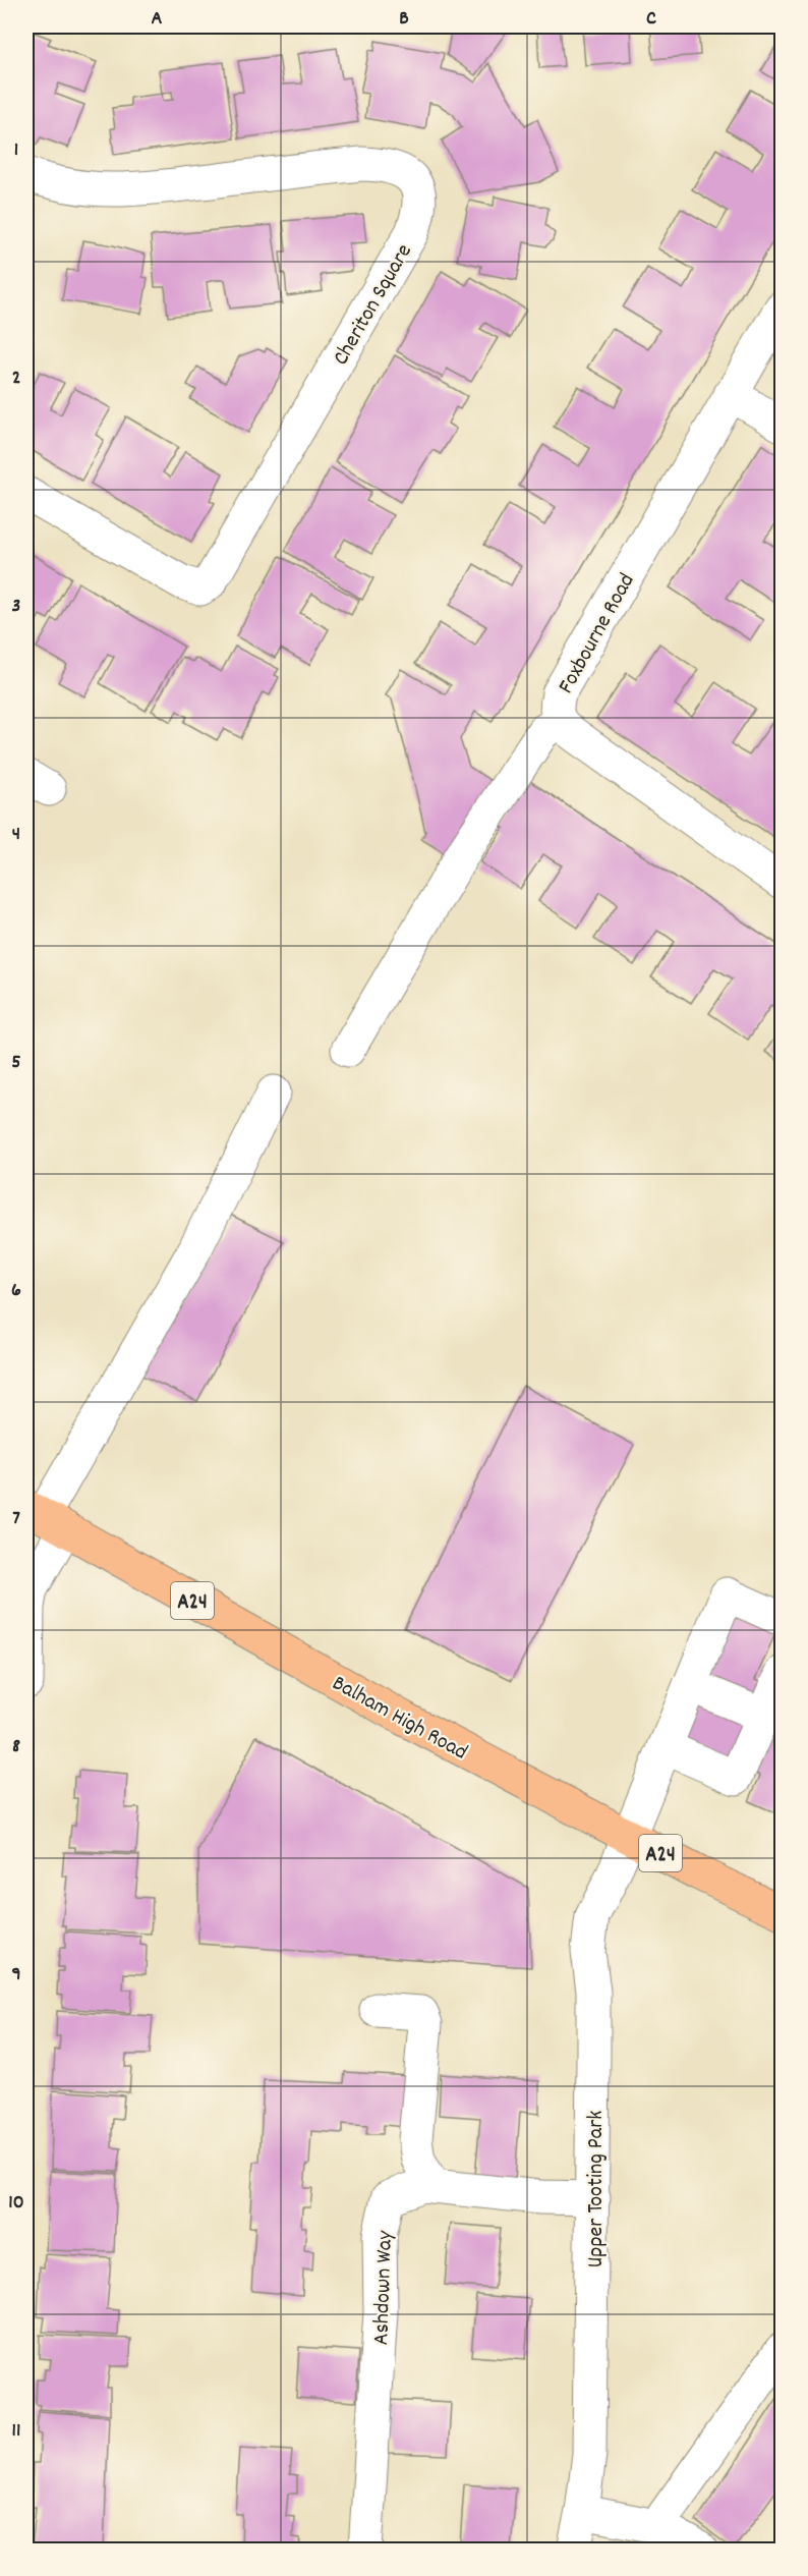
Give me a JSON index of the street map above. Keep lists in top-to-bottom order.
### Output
{
  "streets": {
    "highway": ["A24", "Balham High Road"],
    "street": [
      "Cheriton Square",
      "Foxbourne Road",
      "Upper Tooting Park",
      "Ashdown Way"
    ]
  },
  "crossings": [
    ["Balham High Road", "Upper Tooting Park"],
    ["Upper Tooting Park", "Ashdown Way"]
  ],
  "grid": {
    "columns": ["A", "B", "C"],
    "rows": [
      "1",
      "2",
      "3",
      "4",
      "5",
      "6",
      "7",
      "8",
      "9",
      "10",
      "11"
    ]
  }
}
